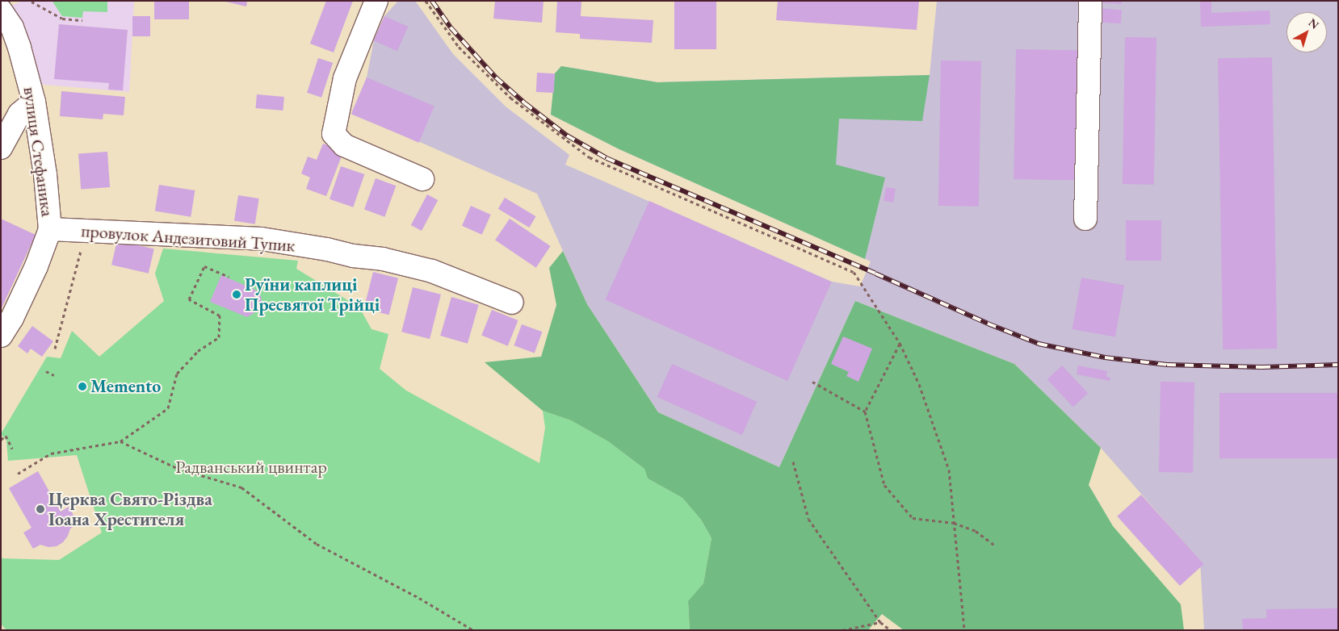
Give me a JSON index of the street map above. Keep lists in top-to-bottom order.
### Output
{
  "streets": {
    "street": ["вулиця Стефаника", "провулок Андезитовий Тупик"]
  },
  "crossings": [
    ["вулиця Стефаника", "провулок Андезитовий Тупик"]
  ],
  "parks": ["Радванський цвинтар"],
  "places": ["Руїни каплиці Пресвятої Трійці", "Memento", "Церква Свято-Різдва Іоана Хрестителя"],
  "north": "top right"
}
